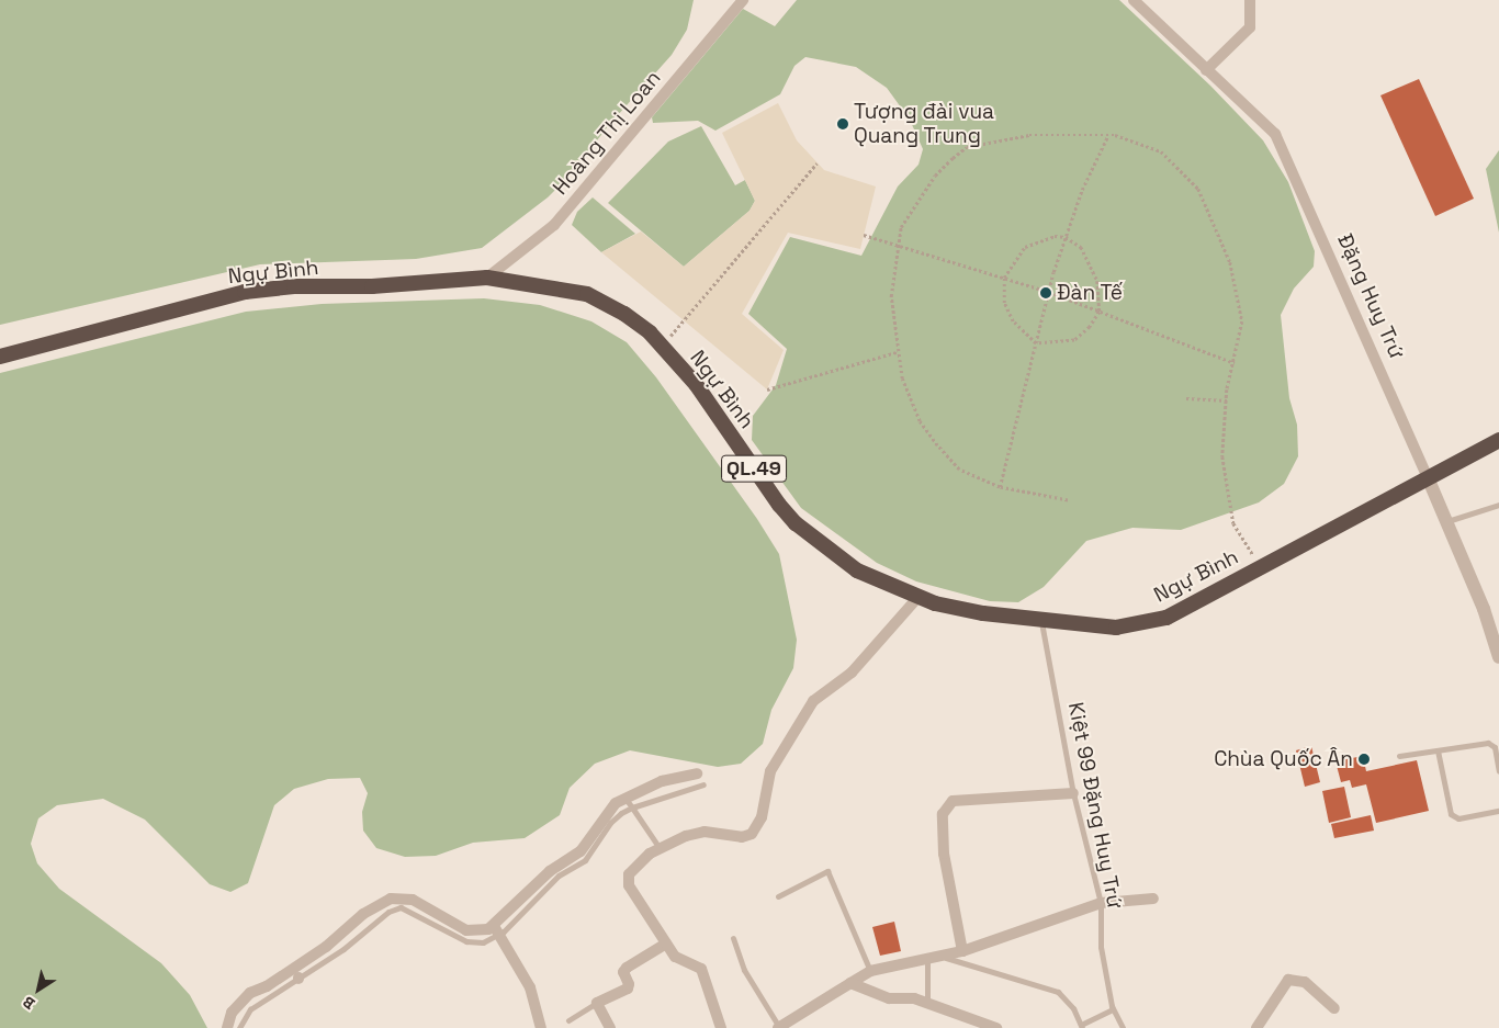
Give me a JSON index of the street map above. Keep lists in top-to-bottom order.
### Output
{
  "streets": {
    "highway": ["Ngự Bình", "QL.49"],
    "street": ["Hoàng Thị Loan", "Đặng Huy Trứ"],
    "lane": ["Kiệt 99 Đặng Huy Trứ"]
  },
  "crossings": [
    ["Hoàng Thị Loan", "Ngự Bình"],
    ["Ngự Bình", "Đặng Huy Trứ"],
    ["Ngự Bình", "Kiệt 99 Đặng Huy Trứ"]
  ],
  "places": ["Tượng đài vua Quang Trung", "Đàn Tế", "Chùa Quốc Ân"],
  "north": "bottom left"
}
